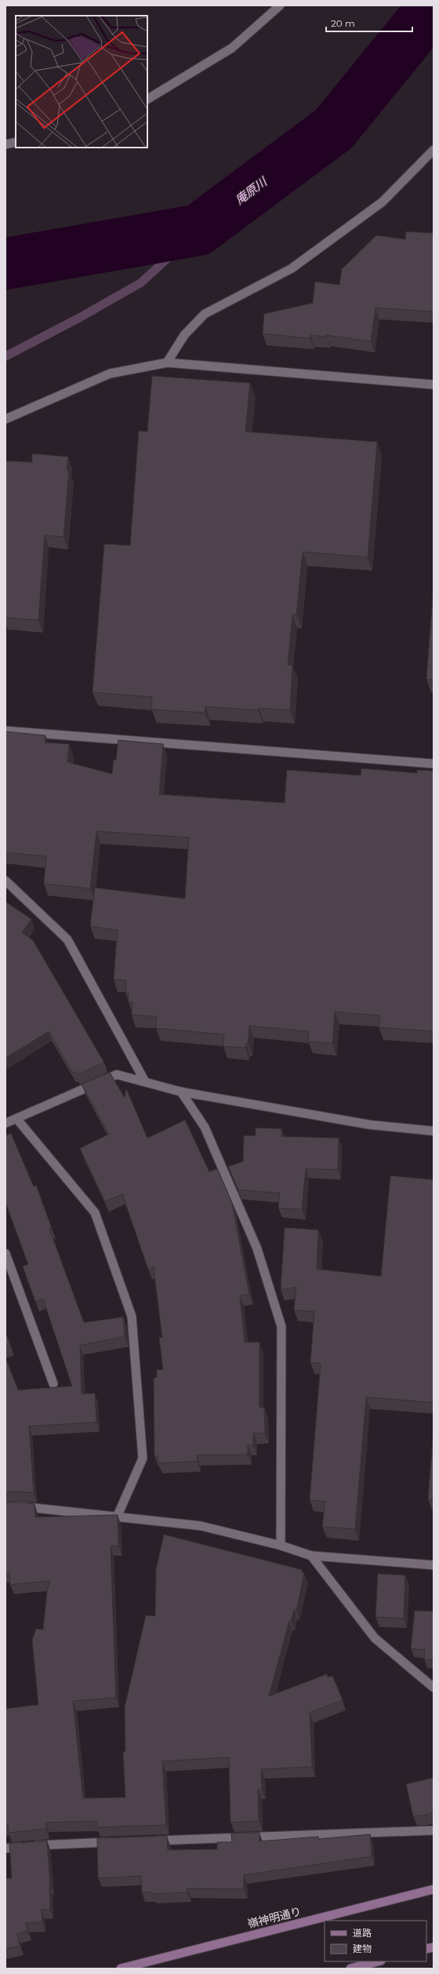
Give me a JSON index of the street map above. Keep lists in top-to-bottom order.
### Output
{
  "streets": {
    "main road": ["嶺神明通り"]
  },
  "water": ["庵原川"],
  "legend": ["道路", "建物"],
  "scale_bar": "20 m"
}
